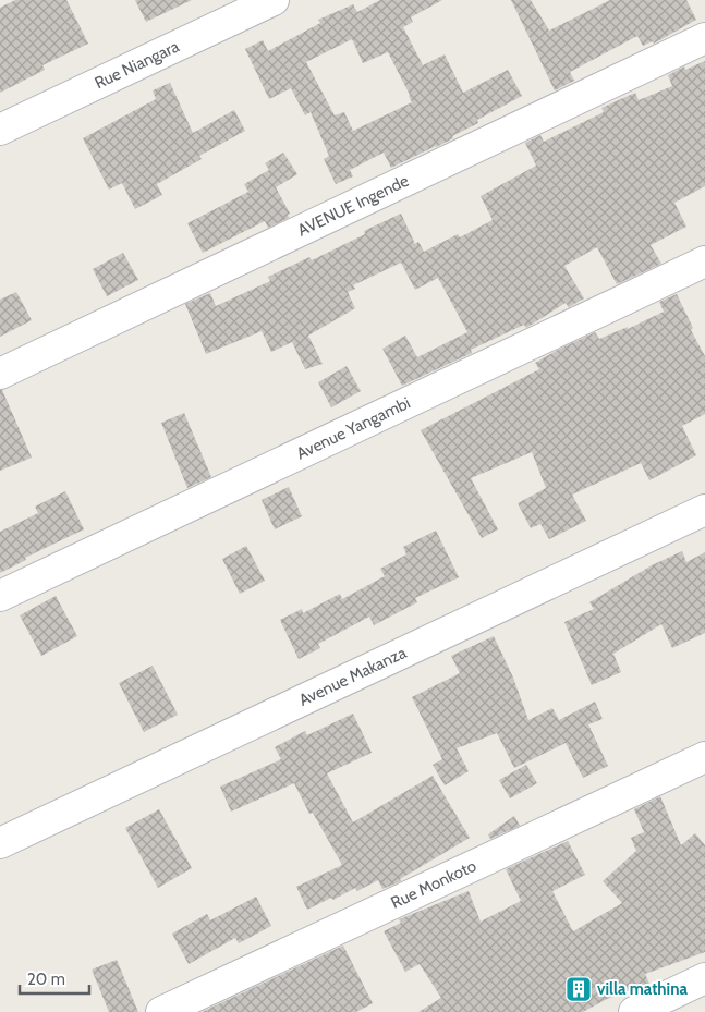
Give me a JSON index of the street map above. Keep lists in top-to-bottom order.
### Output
{
  "streets": {
    "street": [
      "Rue Niangara",
      "AVENUE Ingende",
      "Avenue Yangambi",
      "Avenue Makanza",
      "Rue Monkoto"
    ]
  },
  "places": {
    "building": ["villa mathina"]
  },
  "scale_bar": "20 m"
}
